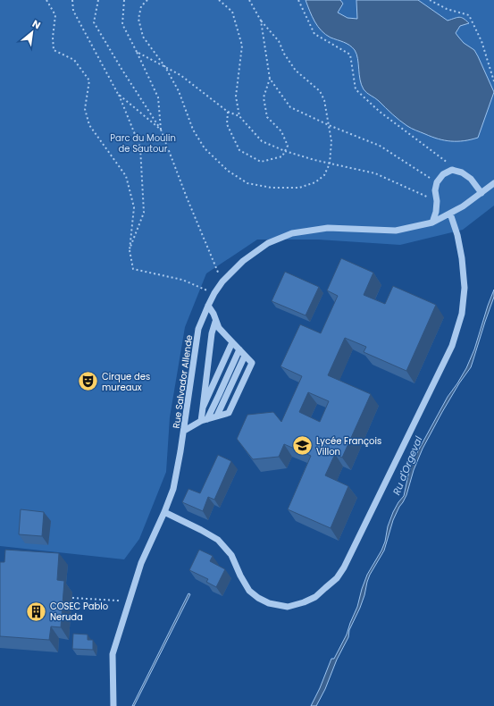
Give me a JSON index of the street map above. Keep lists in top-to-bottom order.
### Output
{
  "streets": {
    "street": ["Rue Salvador Allende"]
  },
  "water": ["Ru d'Orgeval"],
  "parks": ["Parc du Moulin de Sautour"],
  "places": {
    "theatre": ["Cirque des mureaux"],
    "school or university": ["Lycée François Villon"],
    "building": ["COSEC Pablo Neruda"]
  },
  "north": "top right"
}
